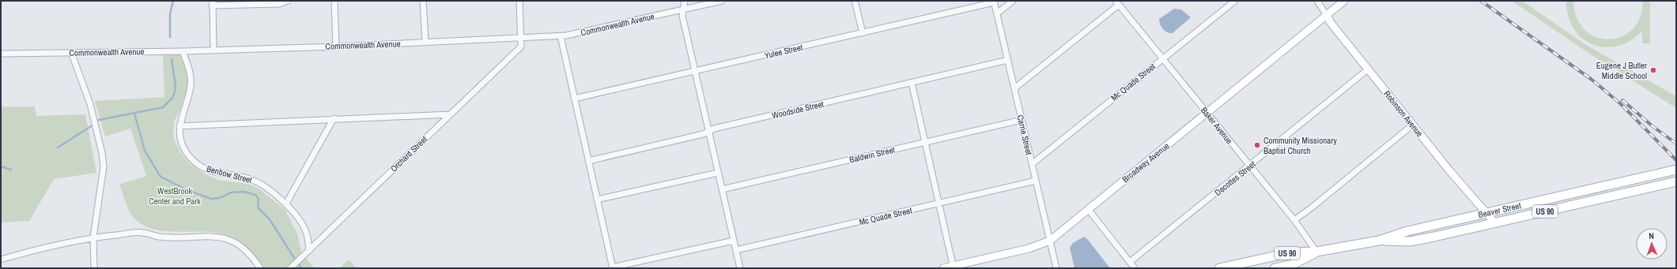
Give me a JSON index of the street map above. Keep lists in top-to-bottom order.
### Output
{
  "streets": {
    "main road": ["Beaver Street", "US 90"],
    "street": [
      "Commonwealth Avenue",
      "Yulee Street",
      "Mc Quade Street",
      "Woodside Street",
      "Robinson Avenue",
      "Baker Avenue",
      "Carrie Street",
      "Orchard Street",
      "Baldwin Street",
      "Broadway Avenue",
      "Benbow Street",
      "Decottes Street"
    ]
  },
  "crossings": [
    ["Commonwealth Avenue", "Orchard Street"],
    ["Commonwealth Avenue", "Benbow Street"],
    ["Yulee Street", "Carrie Street"],
    ["Mc Quade Street", "Baker Avenue"],
    ["Mc Quade Street", "Carrie Street"],
    ["Woodside Street", "Carrie Street"],
    ["Robinson Avenue", "Broadway Avenue"],
    ["Robinson Avenue", "Decottes Street"],
    ["Robinson Avenue", "Beaver Street"],
    ["Baker Avenue", "Broadway Avenue"],
    ["Baker Avenue", "Decottes Street"],
    ["Baker Avenue", "Beaver Street"],
    ["Carrie Street", "Baldwin Street"],
    ["Carrie Street", "Broadway Avenue"],
    ["Orchard Street", "Benbow Street"]
  ],
  "parks": ["WestBrook Center and Park"],
  "places": ["Eugene J Butler Middle School", "Community Missionary Baptist Church"],
  "north": "top"
}
